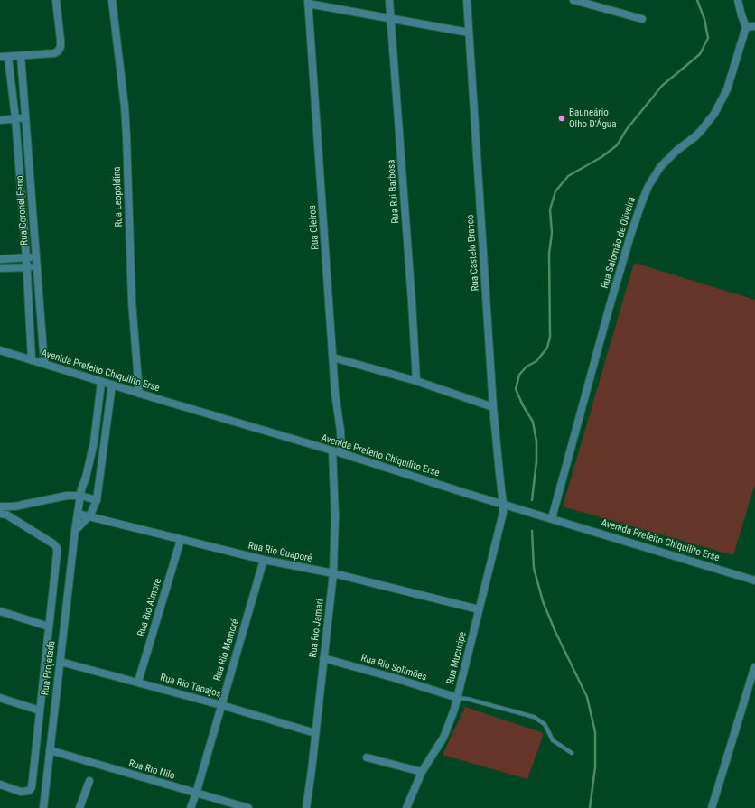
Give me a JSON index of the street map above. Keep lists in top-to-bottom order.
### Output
{
  "streets": {
    "street": [
      "Rua Rui Barbosa",
      "Rua Leopoldina",
      "Rua Coronel Ferro",
      "Rua Oleiros",
      "Rua Salomão de Oliveira",
      "Rua Castelo Branco",
      "Avenida Prefeito Chiquilito Erse",
      "Rua Rio Guaporé",
      "Rua Rio Almore",
      "Rua Rio Jamari",
      "Rua Rio Mamoré",
      "Rua Mucuripe",
      "Rua Projetada",
      "Rua Rio Solimões",
      "Rua Rio Tapajos",
      "Rua Rio Nilo"
    ]
  },
  "crossings": [
    ["Rua Leopoldina", "Avenida Prefeito Chiquilito Erse"],
    ["Rua Coronel Ferro", "Avenida Prefeito Chiquilito Erse"],
    ["Rua Oleiros", "Avenida Prefeito Chiquilito Erse"],
    ["Rua Salomão de Oliveira", "Avenida Prefeito Chiquilito Erse"],
    ["Rua Castelo Branco", "Avenida Prefeito Chiquilito Erse"],
    ["Rua Castelo Branco", "Rua Mucuripe"],
    ["Avenida Prefeito Chiquilito Erse", "Rua Rio Jamari"],
    ["Avenida Prefeito Chiquilito Erse", "Rua Mucuripe"],
    ["Avenida Prefeito Chiquilito Erse", "Rua Projetada"],
    ["Rua Rio Guaporé", "Rua Rio Almore"],
    ["Rua Rio Guaporé", "Rua Rio Jamari"],
    ["Rua Rio Guaporé", "Rua Rio Mamoré"],
    ["Rua Rio Guaporé", "Rua Mucuripe"],
    ["Rua Rio Guaporé", "Rua Projetada"],
    ["Rua Rio Almore", "Rua Rio Tapajos"],
    ["Rua Rio Jamari", "Rua Rio Solimões"],
    ["Rua Rio Jamari", "Rua Rio Tapajos"],
    ["Rua Rio Mamoré", "Rua Rio Tapajos"],
    ["Rua Rio Mamoré", "Rua Rio Nilo"],
    ["Rua Mucuripe", "Rua Rio Solimões"],
    ["Rua Projetada", "Rua Rio Tapajos"],
    ["Rua Projetada", "Rua Rio Nilo"]
  ],
  "places": ["Bauneário Olho D'Água"]
}
